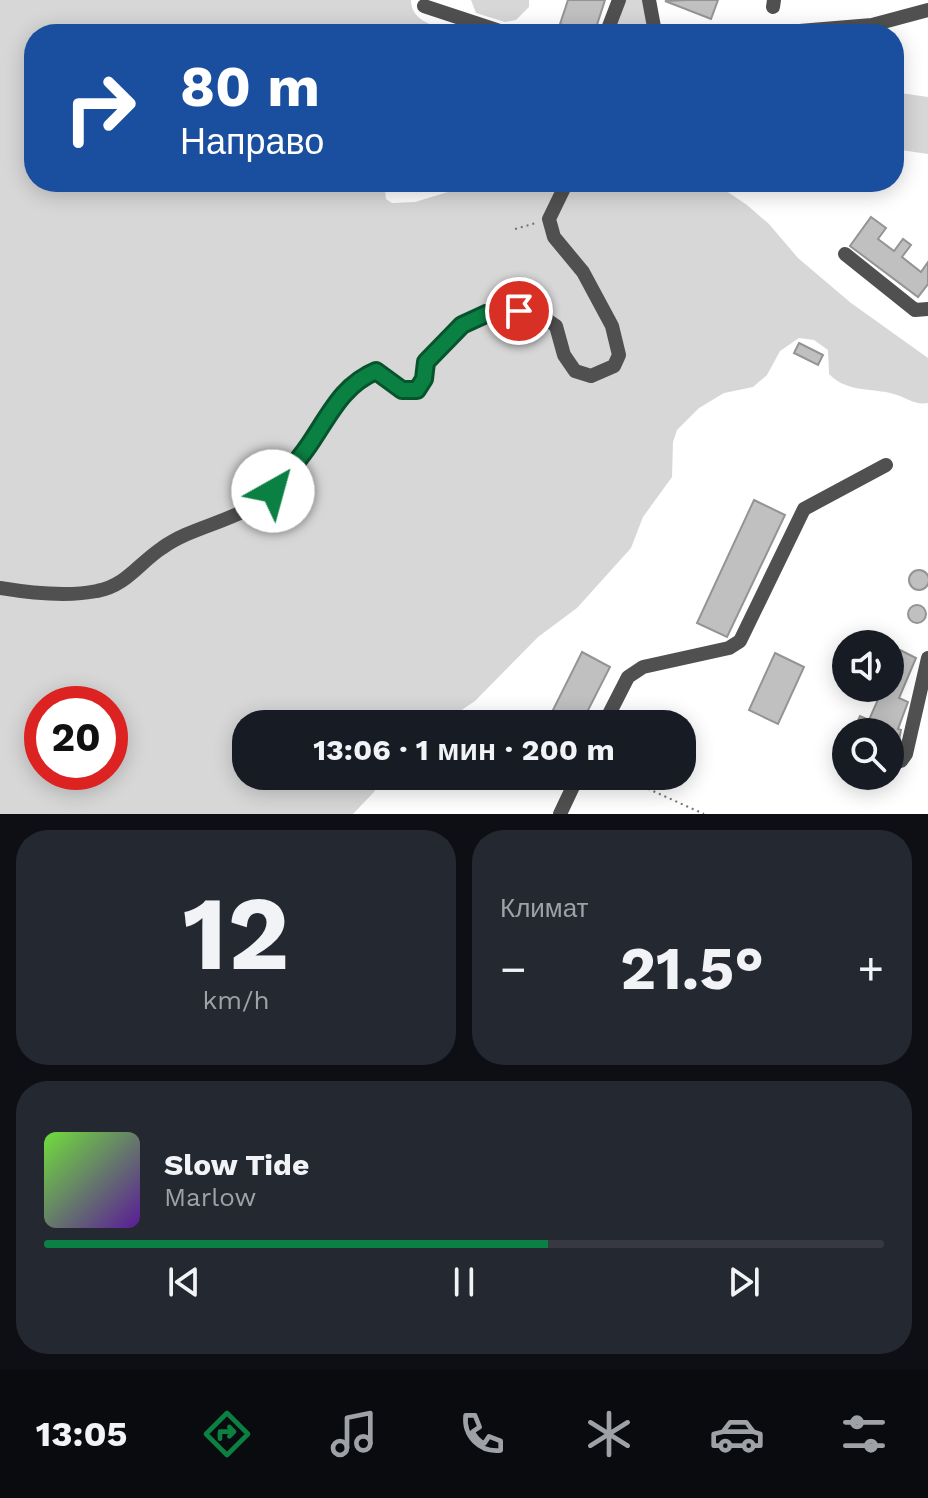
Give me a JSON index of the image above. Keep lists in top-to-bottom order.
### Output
{
  "page": {
    "turn": ["80 m", "Направо"],
    "limit": "20",
    "trip": "13:06 · 1 мин · 200 m",
    "tile": [
      ["12", "km/h"],
      "Климат"
    ],
    "heat": ["−", "21.5°", "+"],
    "song": ["Slow Tide", "Marlow"],
    "tabs": "13:05"
  }
}
